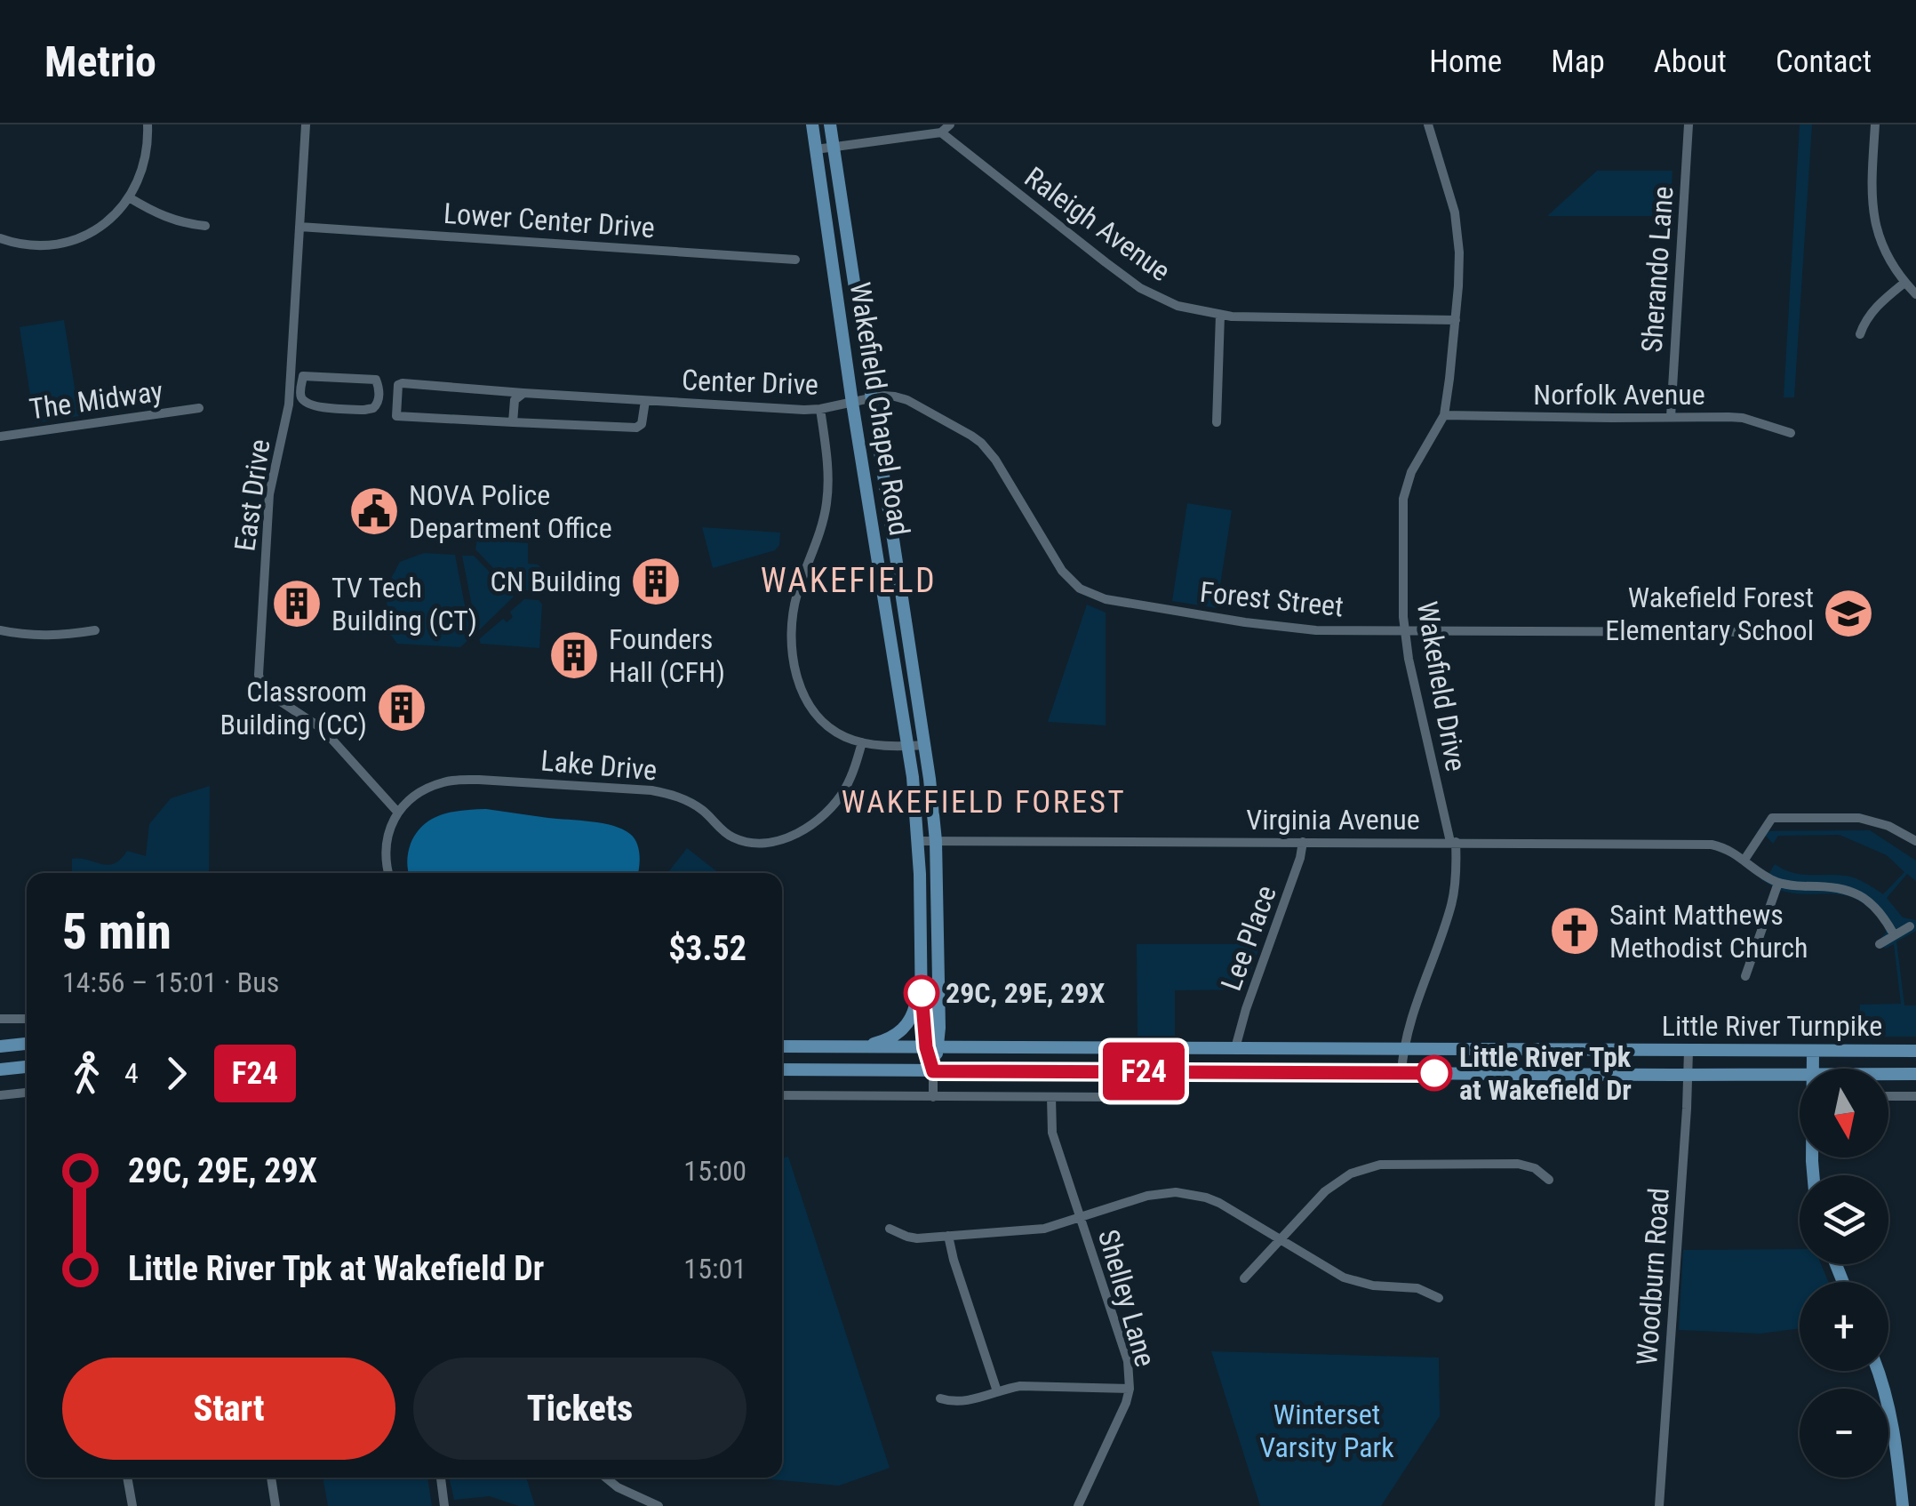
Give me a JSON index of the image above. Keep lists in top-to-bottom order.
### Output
{
  "streets": {
    "main road": ["Wakefield Chapel Road", "Little River Turnpike"],
    "street": [
      "Lower Center Drive",
      "Raleigh Avenue",
      "Sherando Lane",
      "Center Drive",
      "Norfolk Avenue",
      "The Midway",
      "East Drive",
      "Forest Street",
      "Wakefield Drive",
      "Lake Drive",
      "Virginia Avenue",
      "Lee Place",
      "Woodburn Road",
      "Shelley Lane"
    ]
  },
  "crossings": [
    ["Lower Center Drive", "East Drive"],
    ["Raleigh Avenue", "Wakefield Drive"],
    ["Sherando Lane", "Norfolk Avenue"],
    ["Center Drive", "Wakefield Chapel Road"],
    ["Center Drive", "Forest Street"],
    ["Norfolk Avenue", "Wakefield Drive"],
    ["Wakefield Chapel Road", "Forest Street"],
    ["Wakefield Chapel Road", "Virginia Avenue"],
    ["Wakefield Chapel Road", "Little River Turnpike"],
    ["East Drive", "Lake Drive"],
    ["Forest Street", "Wakefield Drive"],
    ["Wakefield Drive", "Virginia Avenue"],
    ["Wakefield Drive", "Little River Turnpike"],
    ["Virginia Avenue", "Lee Place"],
    ["Lee Place", "Little River Turnpike"],
    ["Little River Turnpike", "Woodburn Road"]
  ],
  "districts": ["WAKEFIELD", "WAKEFIELD FOREST"],
  "parks": ["Winterset Varsity Park"],
  "places": {
    "public building": ["NOVA Police Department Office"],
    "building": [
      "CN Building",
      "TV Tech Building (CT)",
      "Founders Hall (CFH)",
      "Classroom Building (CC)"
    ],
    "school or university": ["Wakefield Forest Elementary School"],
    "church": ["Saint Matthews Methodist Church"],
    "other": ["29C, 29E, 29X", "Little River Tpk at Wakefield Dr"]
  },
  "lines": ["bus line F24"],
  "north": "bottom",
  "page": {
    "header": "Metrio",
    "nav": [
      "Home",
      "Map",
      "About",
      "Contact"
    ],
    "on_map": "F24",
    "heading": ["5 min", "14:56 – 15:01 · Bus", "$3.52"],
    "legs": ["4", "F24"],
    "map_buttons": ["+", "−"],
    "list": [
      {
        "name": "29C, 29E, 29X",
        "value": "15:00"
      },
      {
        "name": "Little River Tpk at Wakefield Dr",
        "value": "15:01"
      }
    ],
    "buttons": ["Start", "Tickets"]
  }
}
